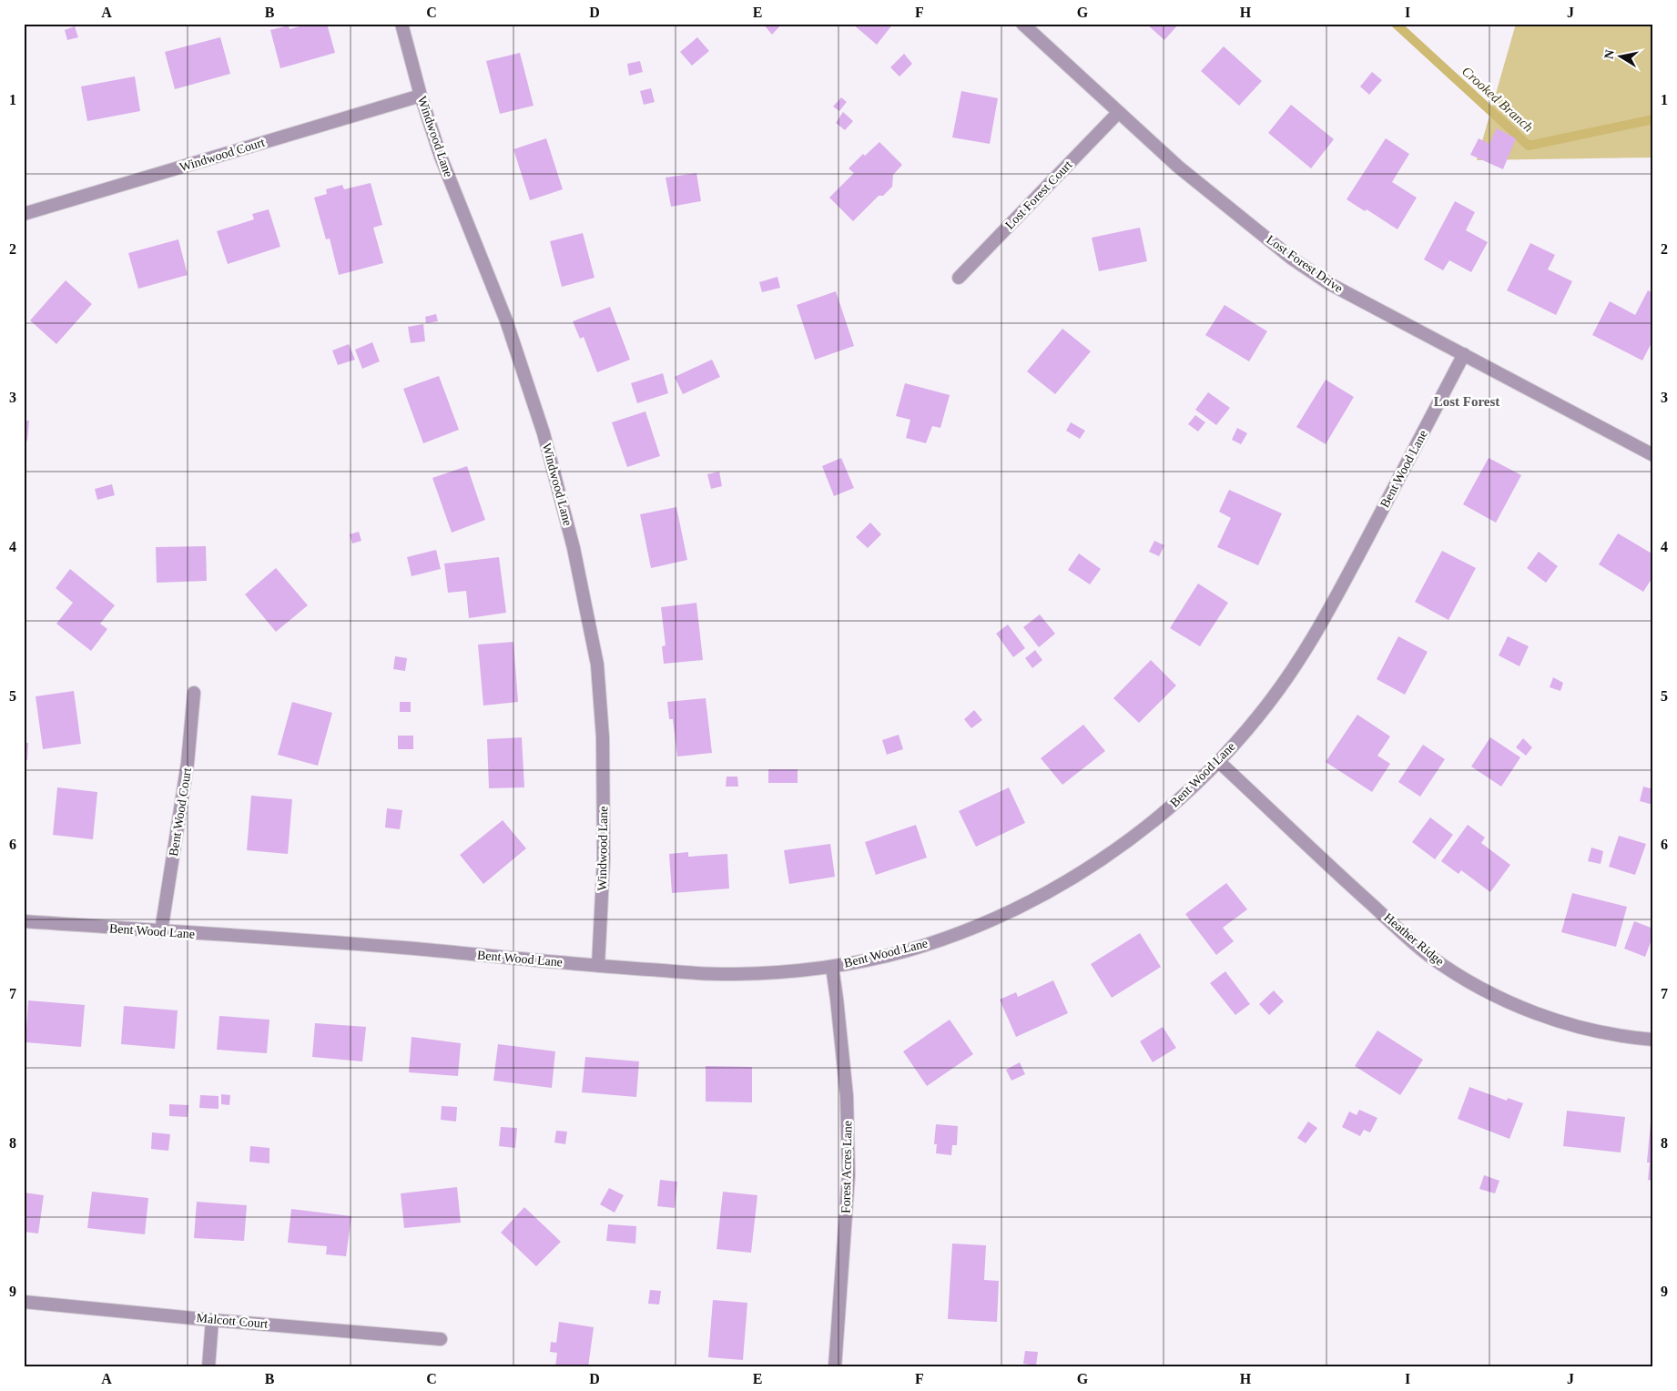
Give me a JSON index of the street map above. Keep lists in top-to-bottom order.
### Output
{
  "streets": {
    "street": [
      "Windwood Lane",
      "Windwood Court",
      "Lost Forest Court",
      "Lost Forest Drive",
      "Bent Wood Lane",
      "Bent Wood Court",
      "Heather Ridge",
      "Forest Acres Lane",
      "Malcott Court"
    ]
  },
  "crossings": [
    ["Windwood Lane", "Windwood Court"],
    ["Windwood Lane", "Bent Wood Lane"],
    ["Lost Forest Court", "Lost Forest Drive"],
    ["Lost Forest Drive", "Bent Wood Lane"],
    ["Bent Wood Lane", "Bent Wood Court"],
    ["Bent Wood Lane", "Heather Ridge"],
    ["Bent Wood Lane", "Forest Acres Lane"]
  ],
  "districts": ["Lost Forest"],
  "water": ["Crooked Branch"],
  "north": "left",
  "grid": {
    "columns": [
      "A",
      "B",
      "C",
      "D",
      "E",
      "F",
      "G",
      "H",
      "I",
      "J"
    ],
    "rows": [
      "1",
      "2",
      "3",
      "4",
      "5",
      "6",
      "7",
      "8",
      "9"
    ]
  }
}
